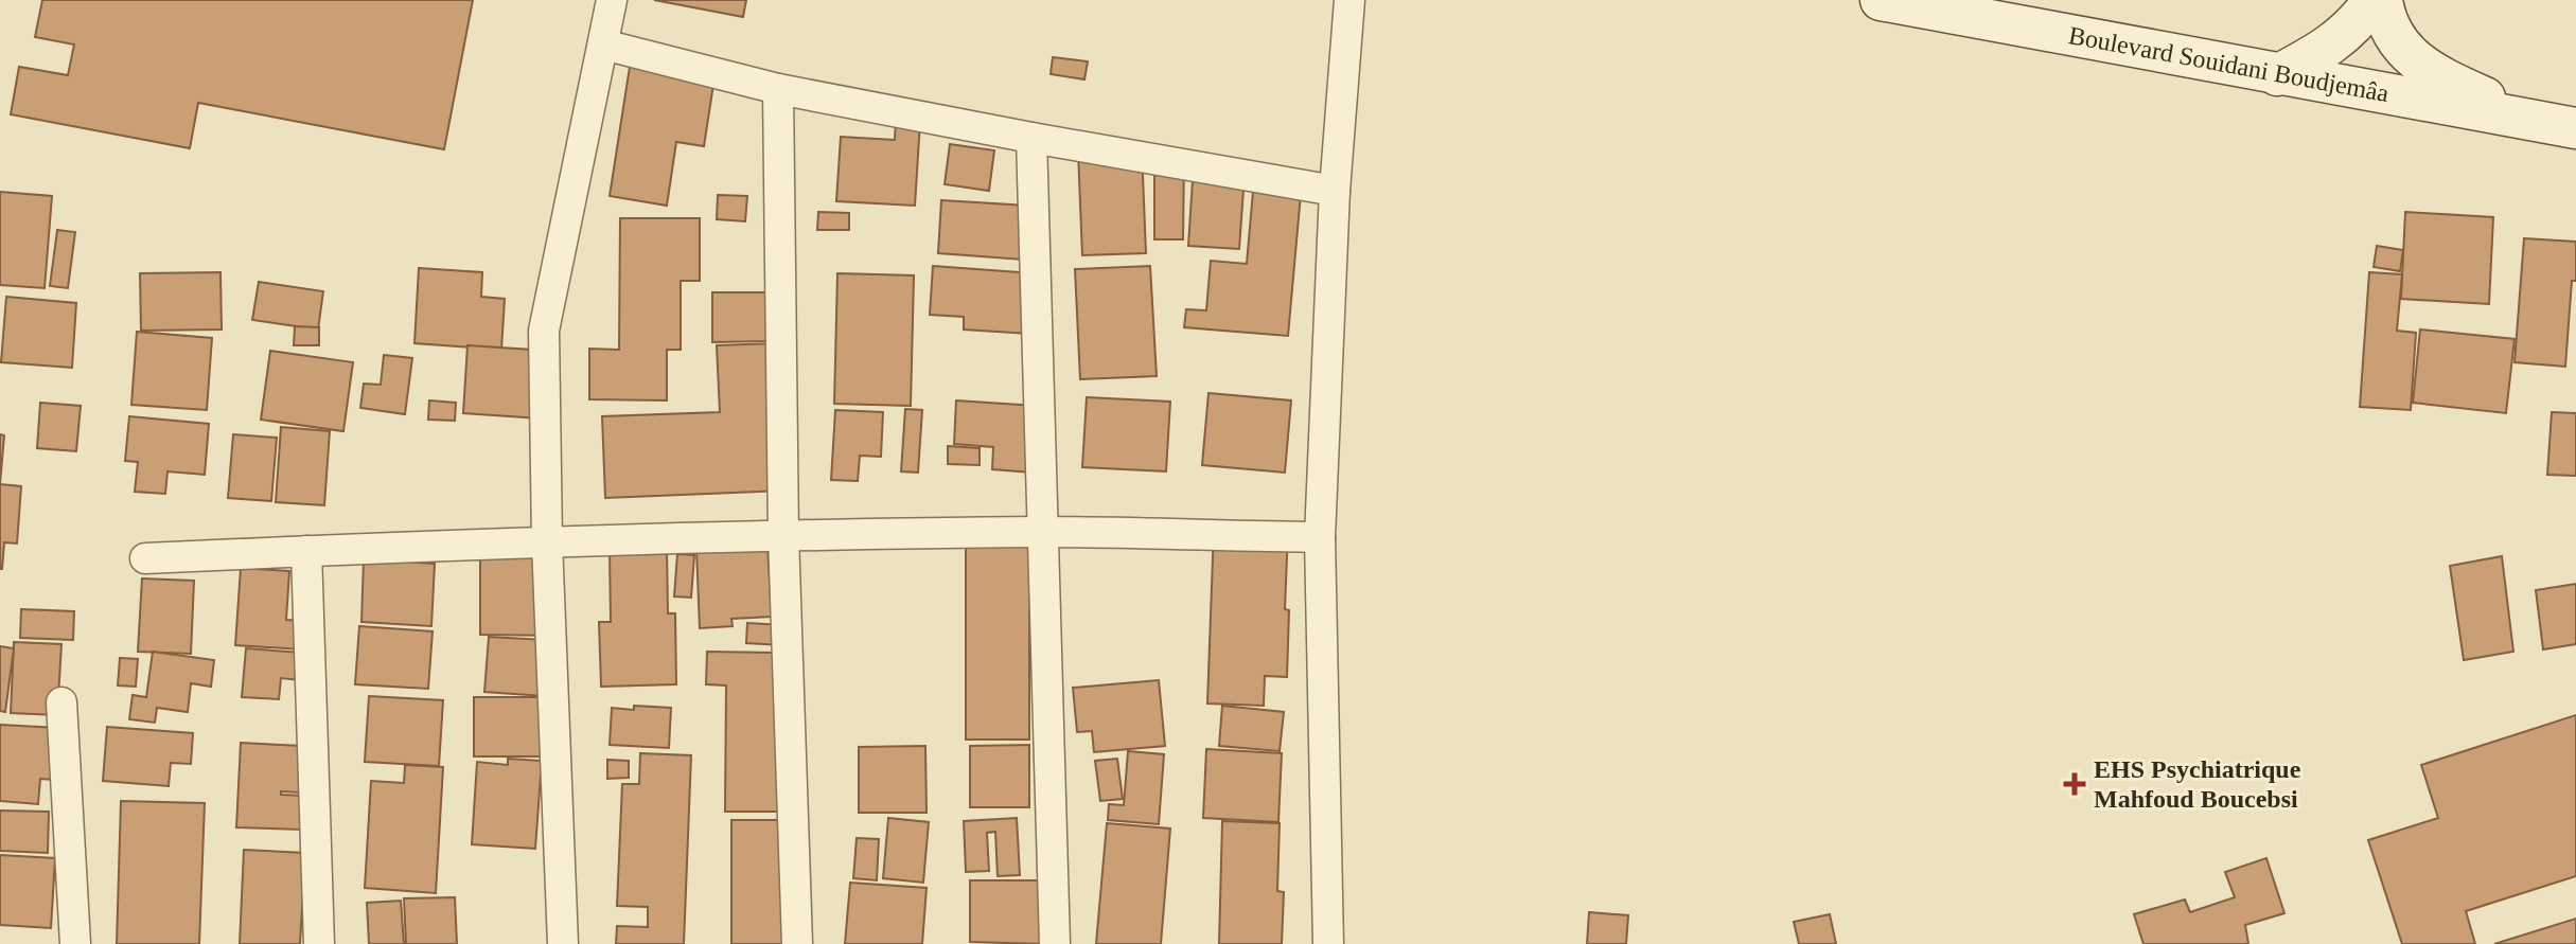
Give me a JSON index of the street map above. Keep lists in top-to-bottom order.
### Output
{
  "streets": {
    "main road": ["Boulevard Souidani Boudjemâa"]
  },
  "places": {
    "health": ["EHS Psychiatrique Mahfoud Boucebsi"]
  }
}
